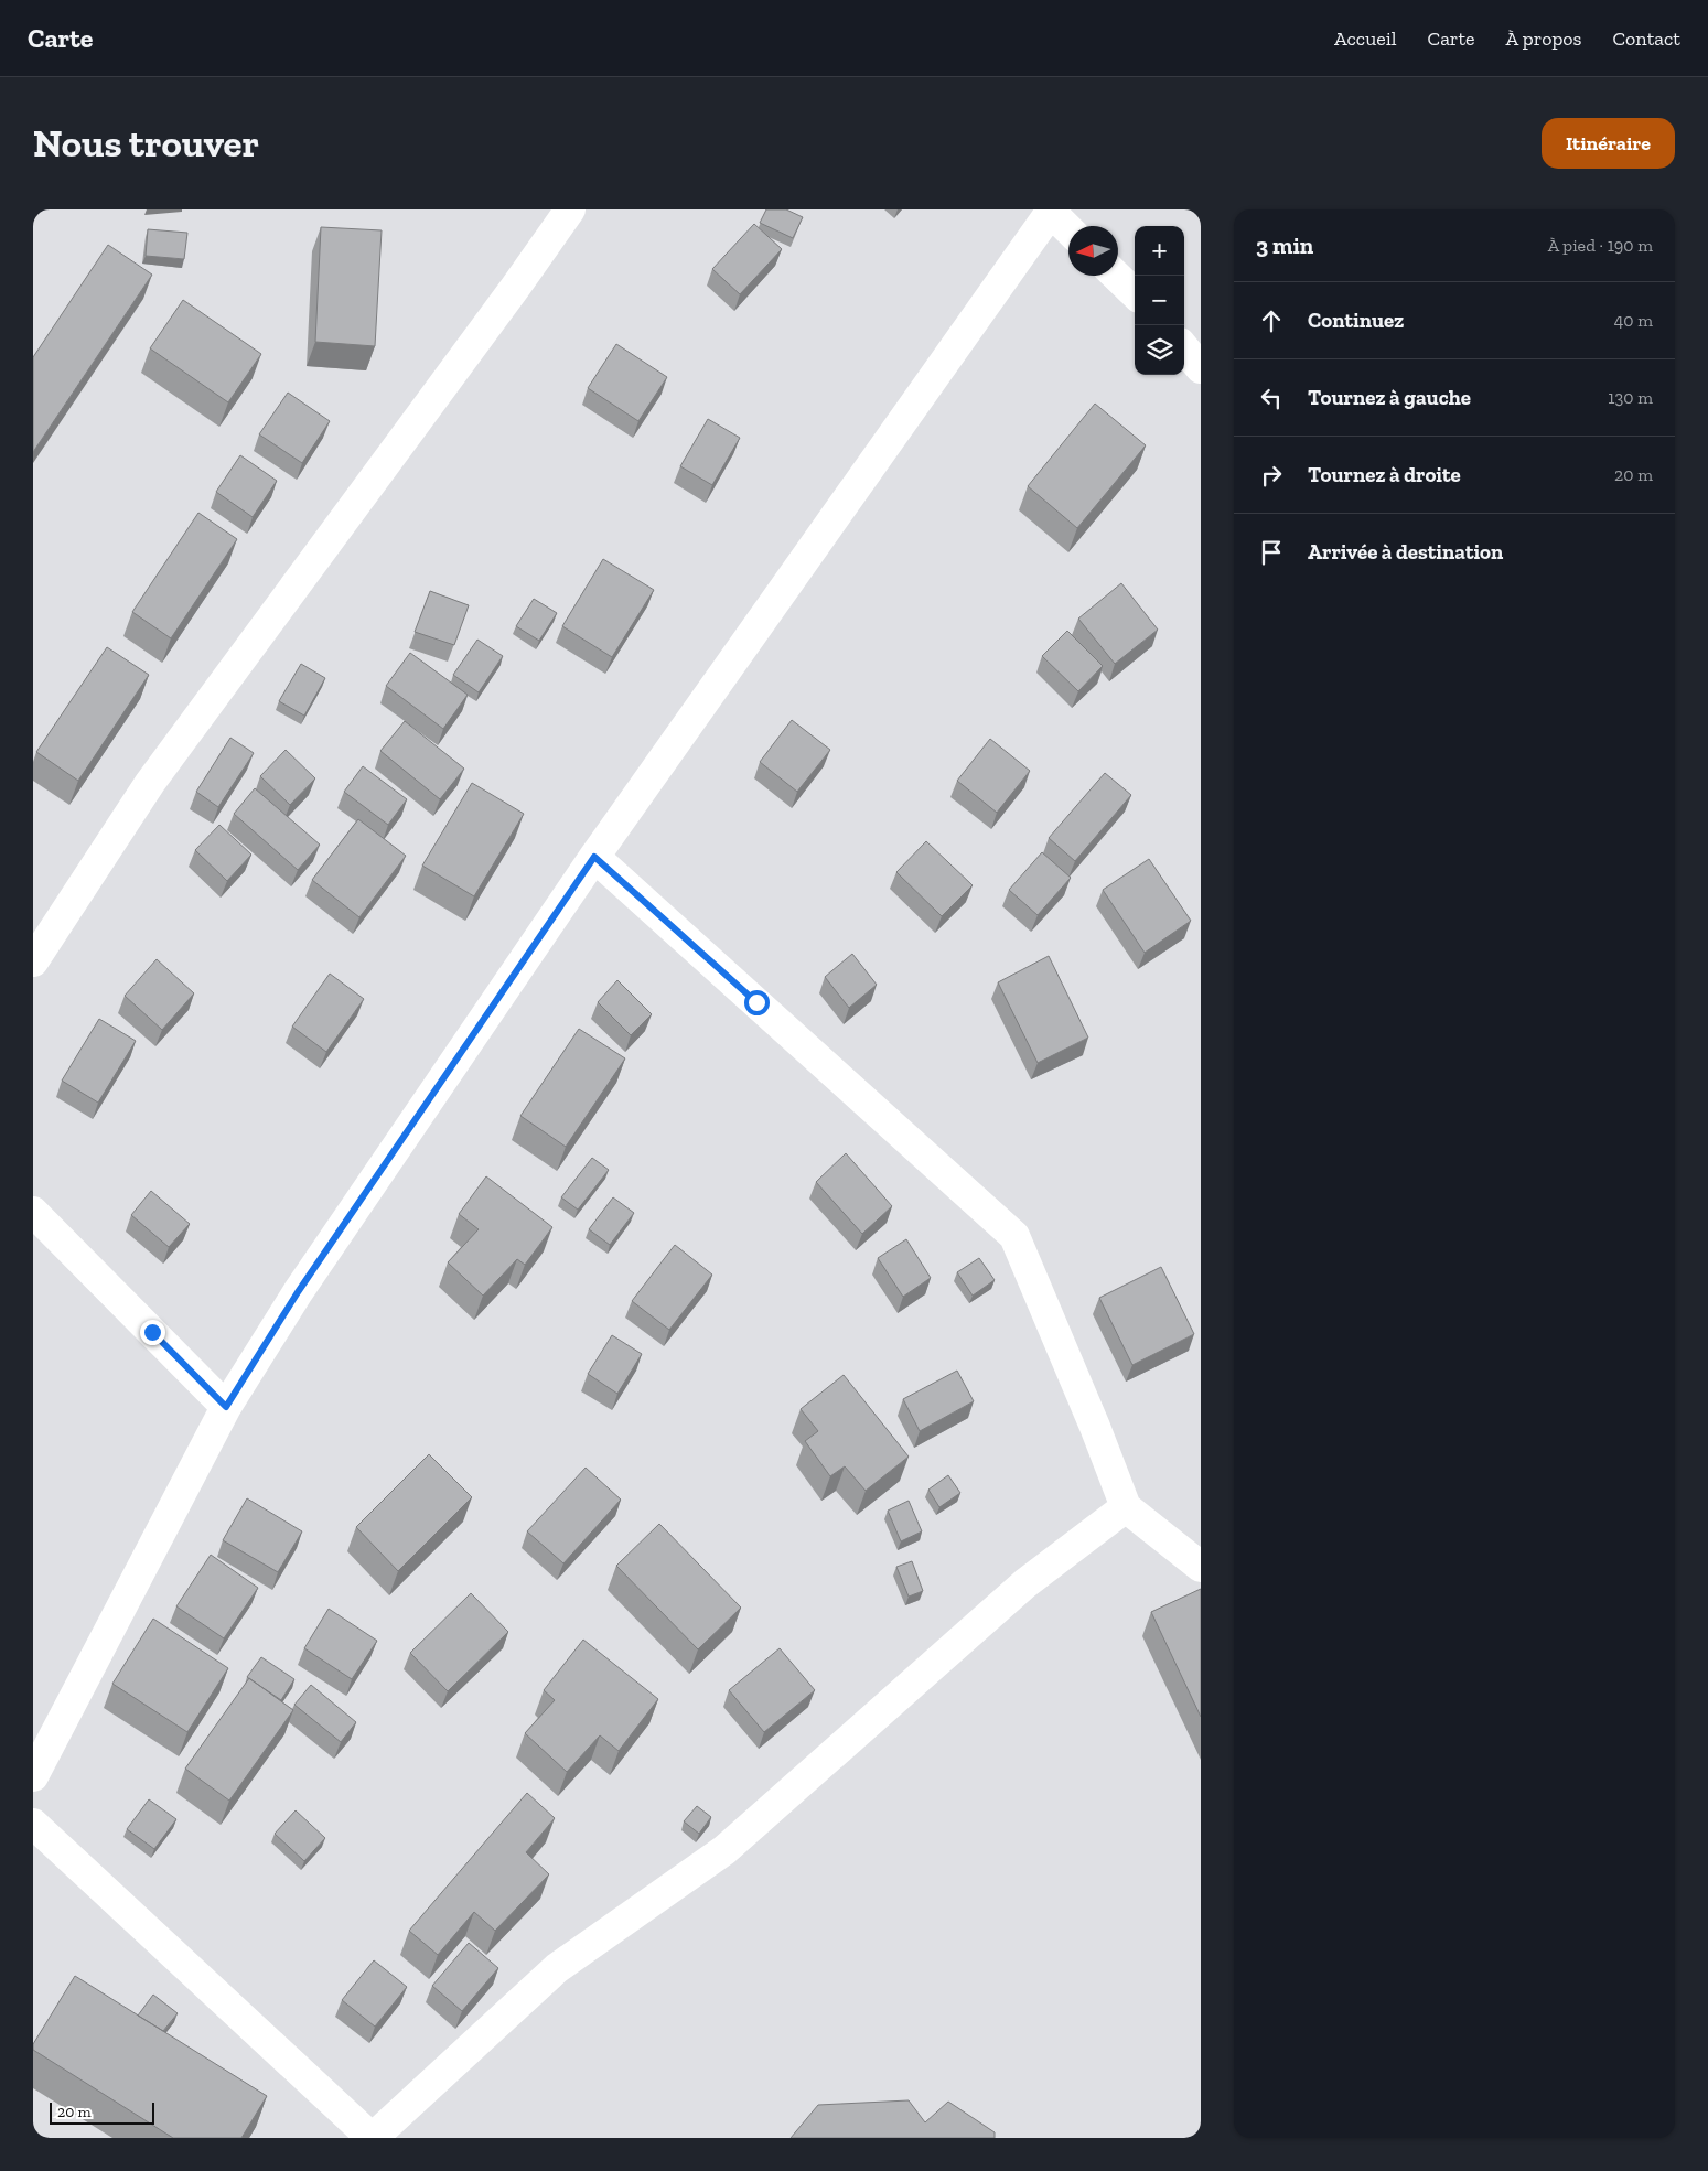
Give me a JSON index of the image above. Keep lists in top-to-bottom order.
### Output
{
  "scale_bar": "20 m",
  "north": "left",
  "page": {
    "header": "Carte",
    "nav": [
      "Accueil",
      "Carte",
      "À propos",
      "Contact"
    ],
    "buttons": "Itinéraire",
    "title": "Nous trouver",
    "heading": ["3 min", "À pied · 190 m"],
    "map_buttons": ["+", "−"],
    "list": [
      ["Continuez", "40 m"],
      ["Tournez à gauche", "130 m"],
      ["Tournez à droite", "20 m"],
      "Arrivée à destination"
    ],
    "scale": "20 m"
  }
}
